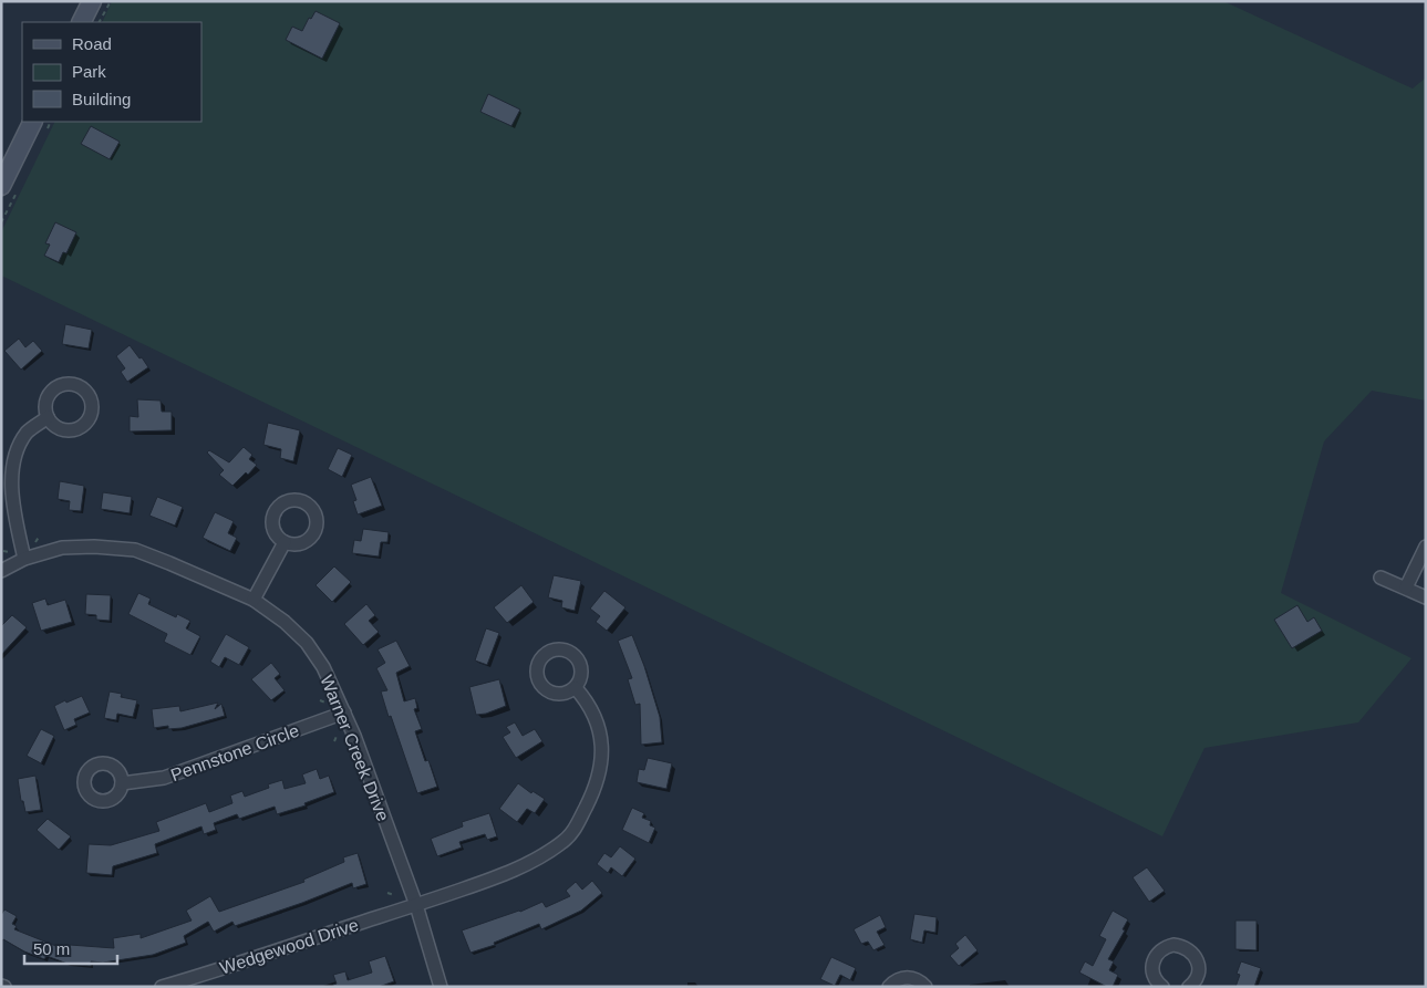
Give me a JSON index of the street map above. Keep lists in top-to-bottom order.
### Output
{
  "streets": {
    "street": ["Warner Creek Drive", "Pennstone Circle", "Wedgewood Drive"]
  },
  "crossings": [
    ["Warner Creek Drive", "Pennstone Circle"],
    ["Warner Creek Drive", "Wedgewood Drive"]
  ],
  "legend": ["Road", "Park", "Building"],
  "scale_bar": "50 m"
}
